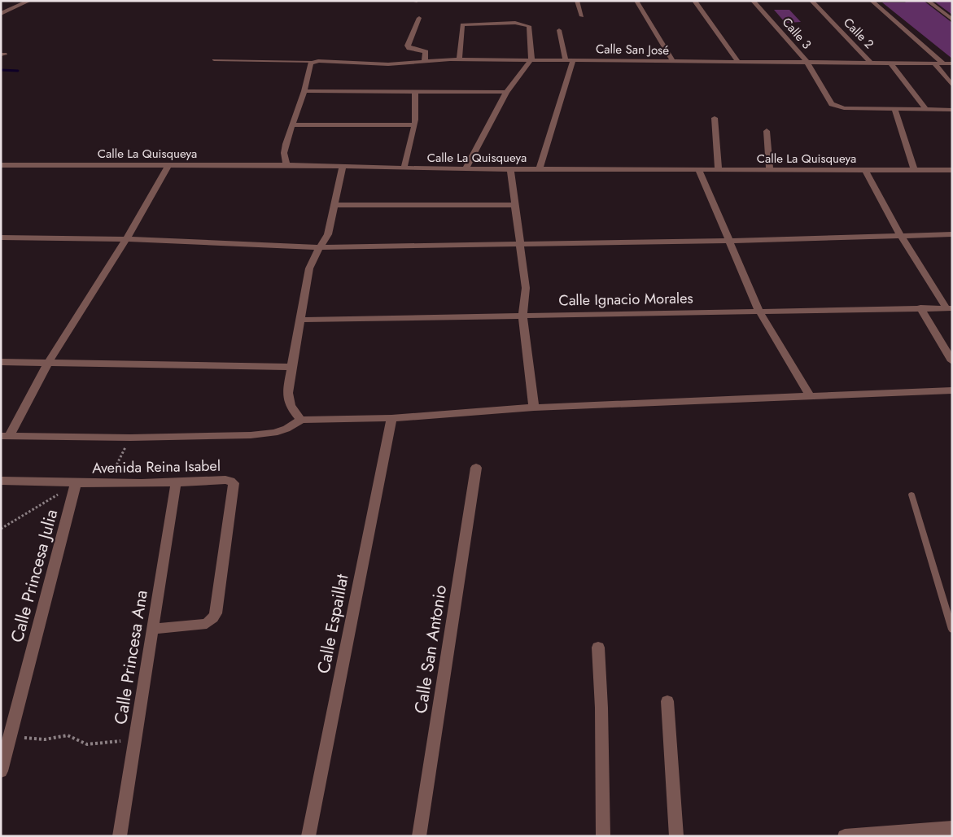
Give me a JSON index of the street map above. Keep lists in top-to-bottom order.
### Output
{
  "streets": {
    "street": [
      "Calle 3",
      "Calle 2",
      "Calle San José",
      "Calle La Quisqueya",
      "Calle Ignacio Morales",
      "Avenida Reina Isabel",
      "Calle Princesa Julia",
      "Calle Espaillat",
      "Calle San Antonio",
      "Calle Princesa Ana"
    ]
  },
  "crossings": [
    ["Calle 3", "Calle San José"],
    ["Calle 2", "Calle San José"],
    ["Avenida Reina Isabel", "Calle Princesa Julia"],
    ["Avenida Reina Isabel", "Calle Princesa Ana"]
  ]
}
